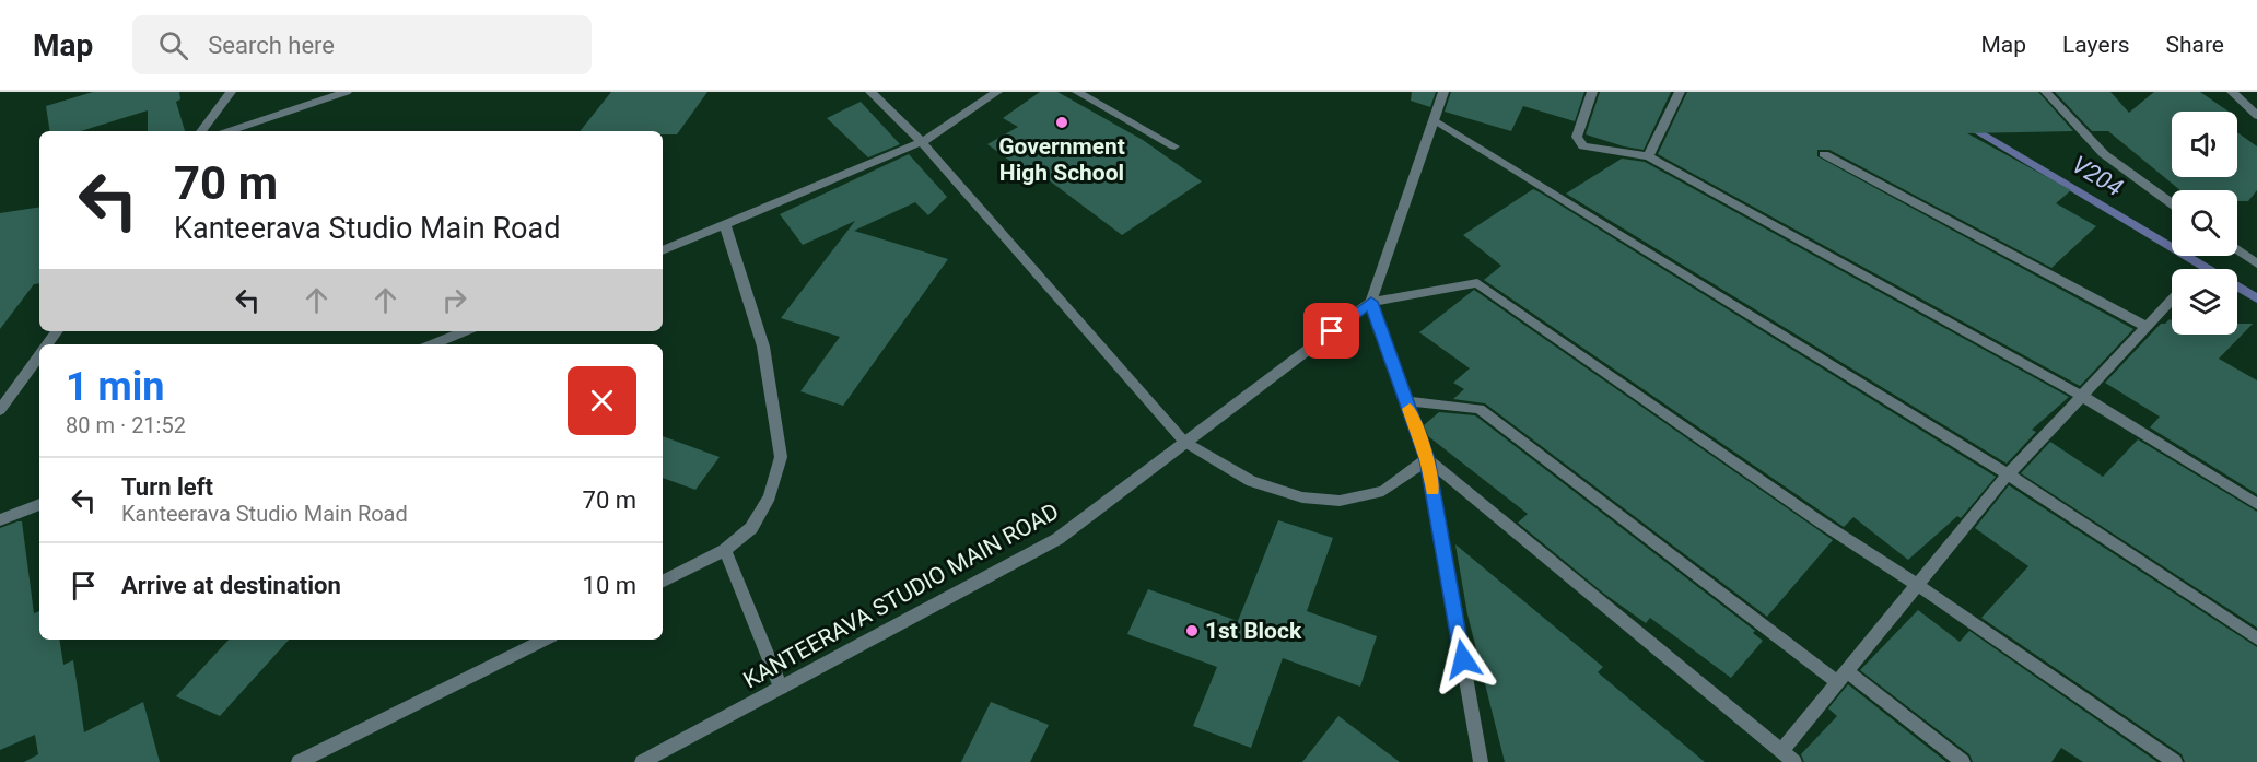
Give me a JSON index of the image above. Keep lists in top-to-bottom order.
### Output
{
  "streets": {
    "street": ["KANTEERAVA STUDIO MAIN ROAD"]
  },
  "water": ["V204"],
  "places": ["Government High School", "1st Block"],
  "page": {
    "header": "Map",
    "search": "Search here",
    "nav": ["Map", "Layers", "Share"],
    "turn": ["70 m", "Kanteerava Studio Main Road"],
    "heading": ["1 min", "80 m · 21:52"],
    "list": [
      {
        "name": "Turn left",
        "note": "Kanteerava Studio Main Road",
        "value": "70 m"
      },
      {
        "name": "Arrive at destination",
        "value": "10 m"
      }
    ]
  }
}
